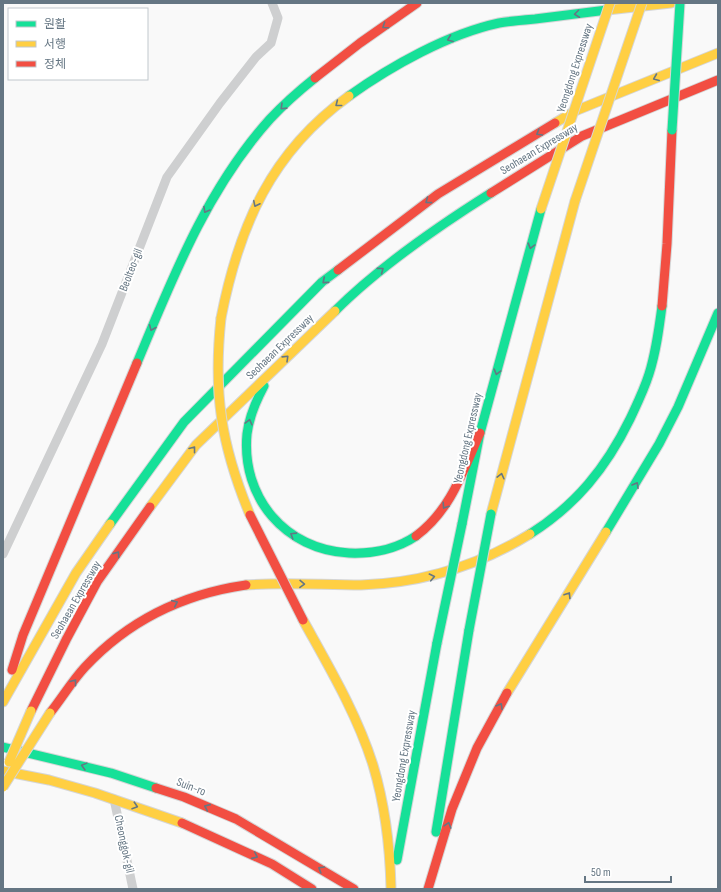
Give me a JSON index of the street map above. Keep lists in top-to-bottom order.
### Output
{
  "streets": {
    "main road": ["Yeongdong Expressway", "Seohaean Expressway", "Suin-ro"],
    "street": ["Beolteo-gil", "Cheonggok-gil"]
  },
  "legend": ["원활", "서행", "정체"],
  "scale_bar": "50 m"
}
